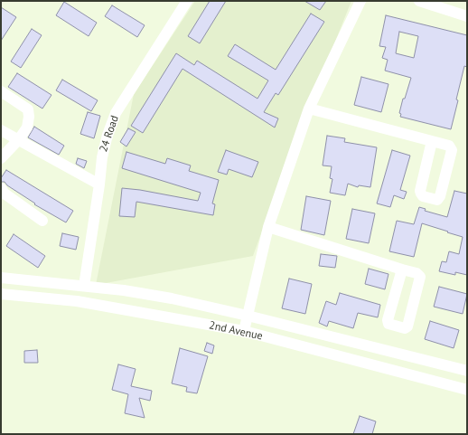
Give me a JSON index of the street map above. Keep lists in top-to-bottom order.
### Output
{
  "streets": {
    "street": ["24 Road", "2nd Avenue"]
  },
  "crossings": [
    ["24 Road", "2nd Avenue"]
  ]
}
